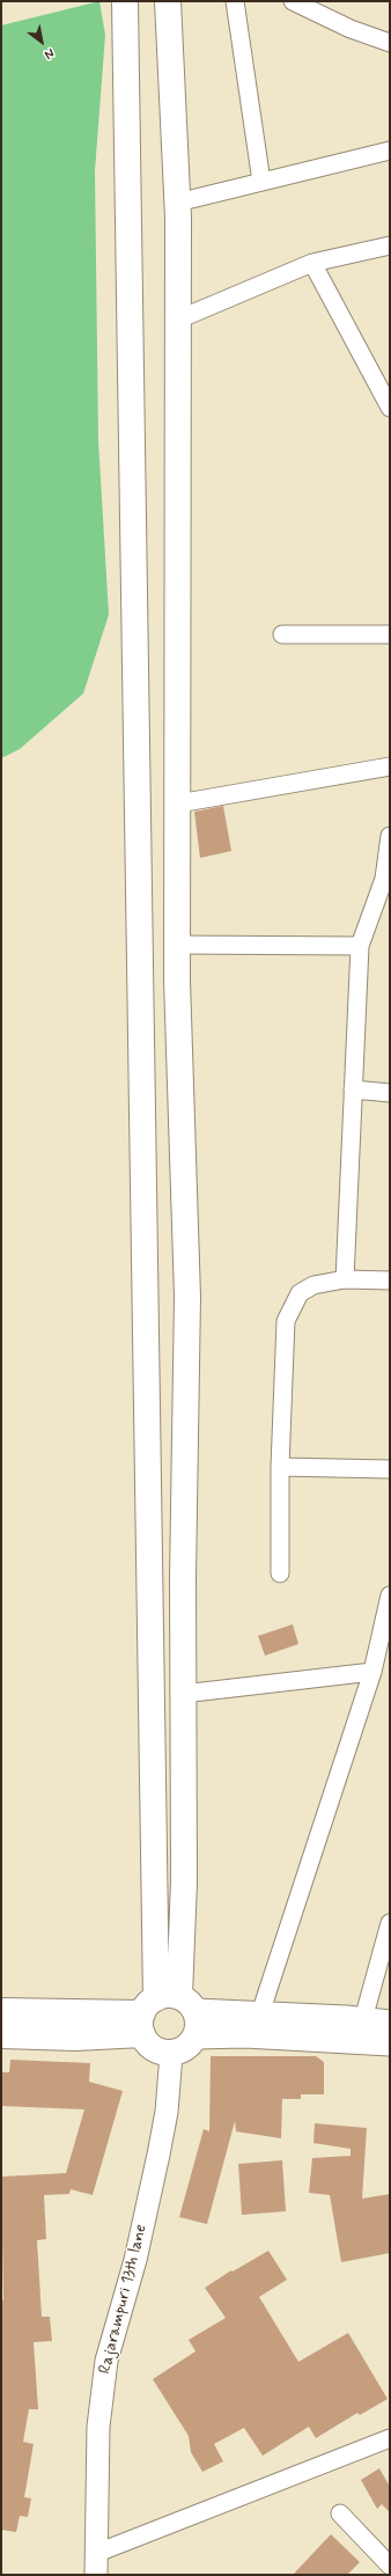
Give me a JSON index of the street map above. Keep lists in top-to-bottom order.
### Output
{
  "streets": {
    "street": ["Rajarampuri 13th lane"]
  },
  "north": "bottom right"
}
